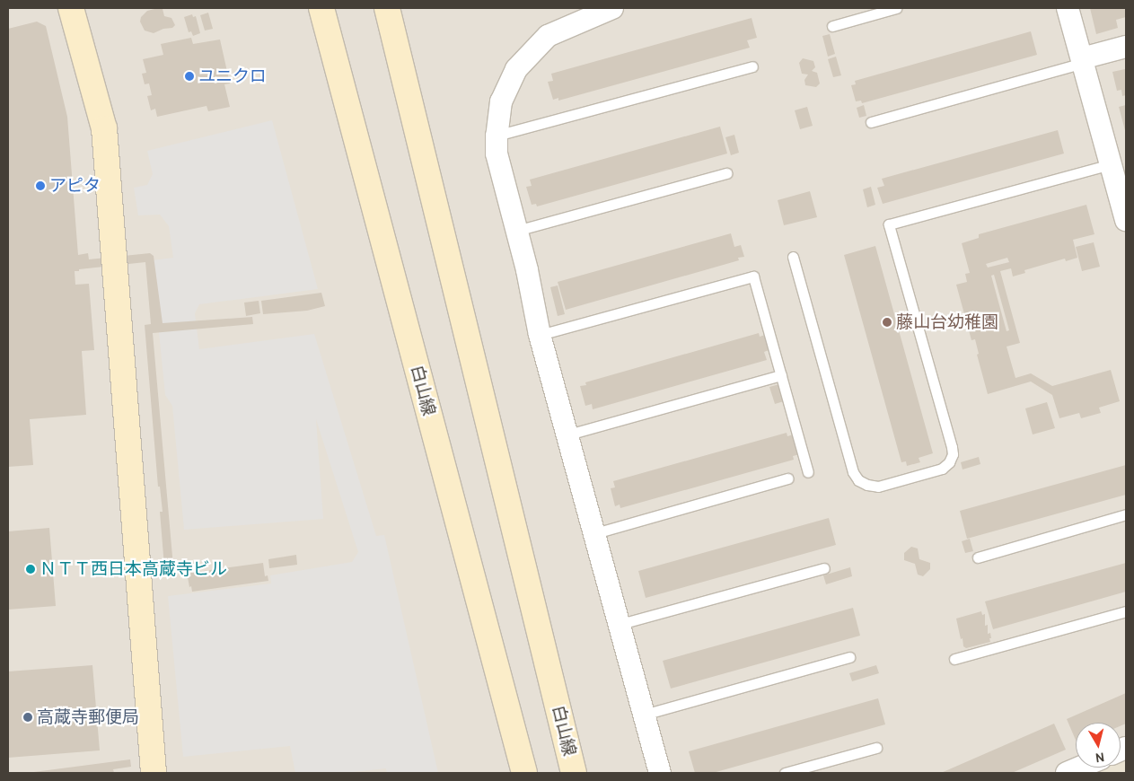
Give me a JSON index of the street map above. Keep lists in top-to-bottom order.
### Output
{
  "streets": {
    "street": ["白山線"]
  },
  "places": [
    "ユニクロ",
    "アピタ",
    "藤山台幼稚園",
    "ＮＴＴ西日本高蔵寺ビル",
    "高蔵寺郵便局"
  ],
  "north": "bottom"
}
